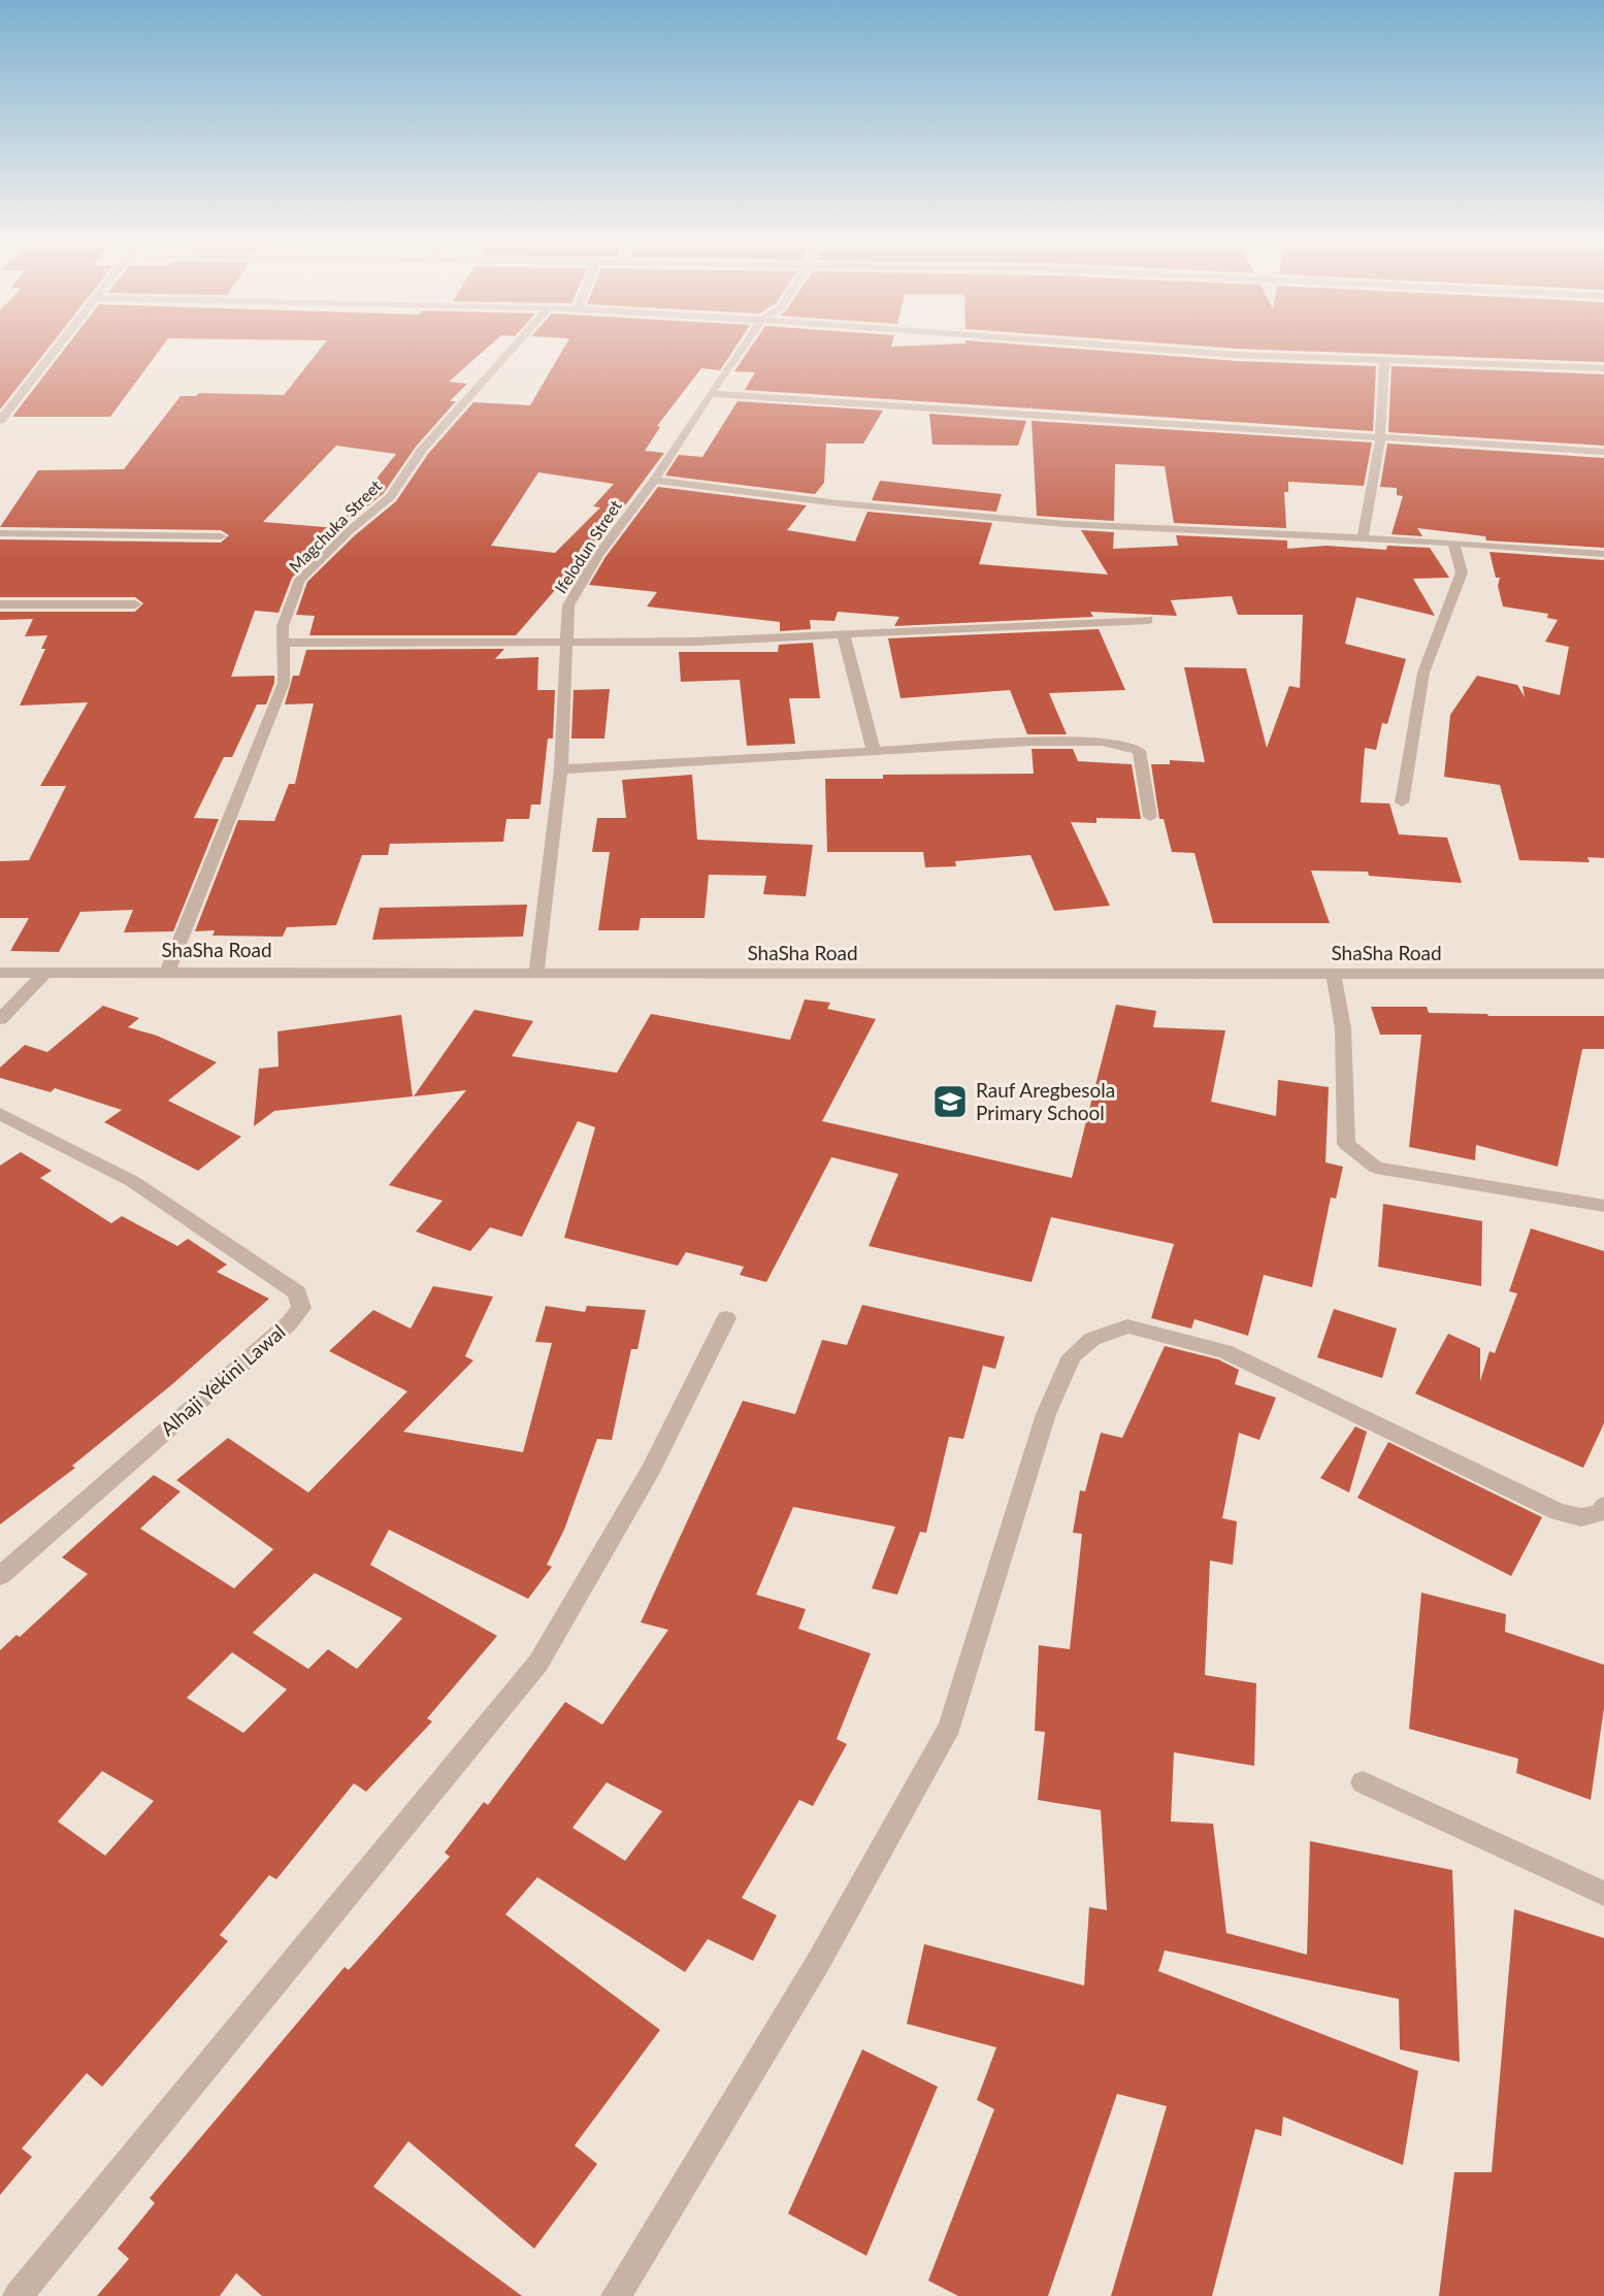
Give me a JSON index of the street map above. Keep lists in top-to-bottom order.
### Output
{
  "streets": {
    "street": [
      "Magchuka Street",
      "Ifelodun Street",
      "ShaSha Road",
      "Alhaji Yekini Lawal"
    ]
  },
  "crossings": [
    ["Magchuka Street", "ShaSha Road"],
    ["Ifelodun Street", "ShaSha Road"]
  ],
  "places": {
    "school or university": ["Rauf Aregbesola Primary School"]
  }
}
